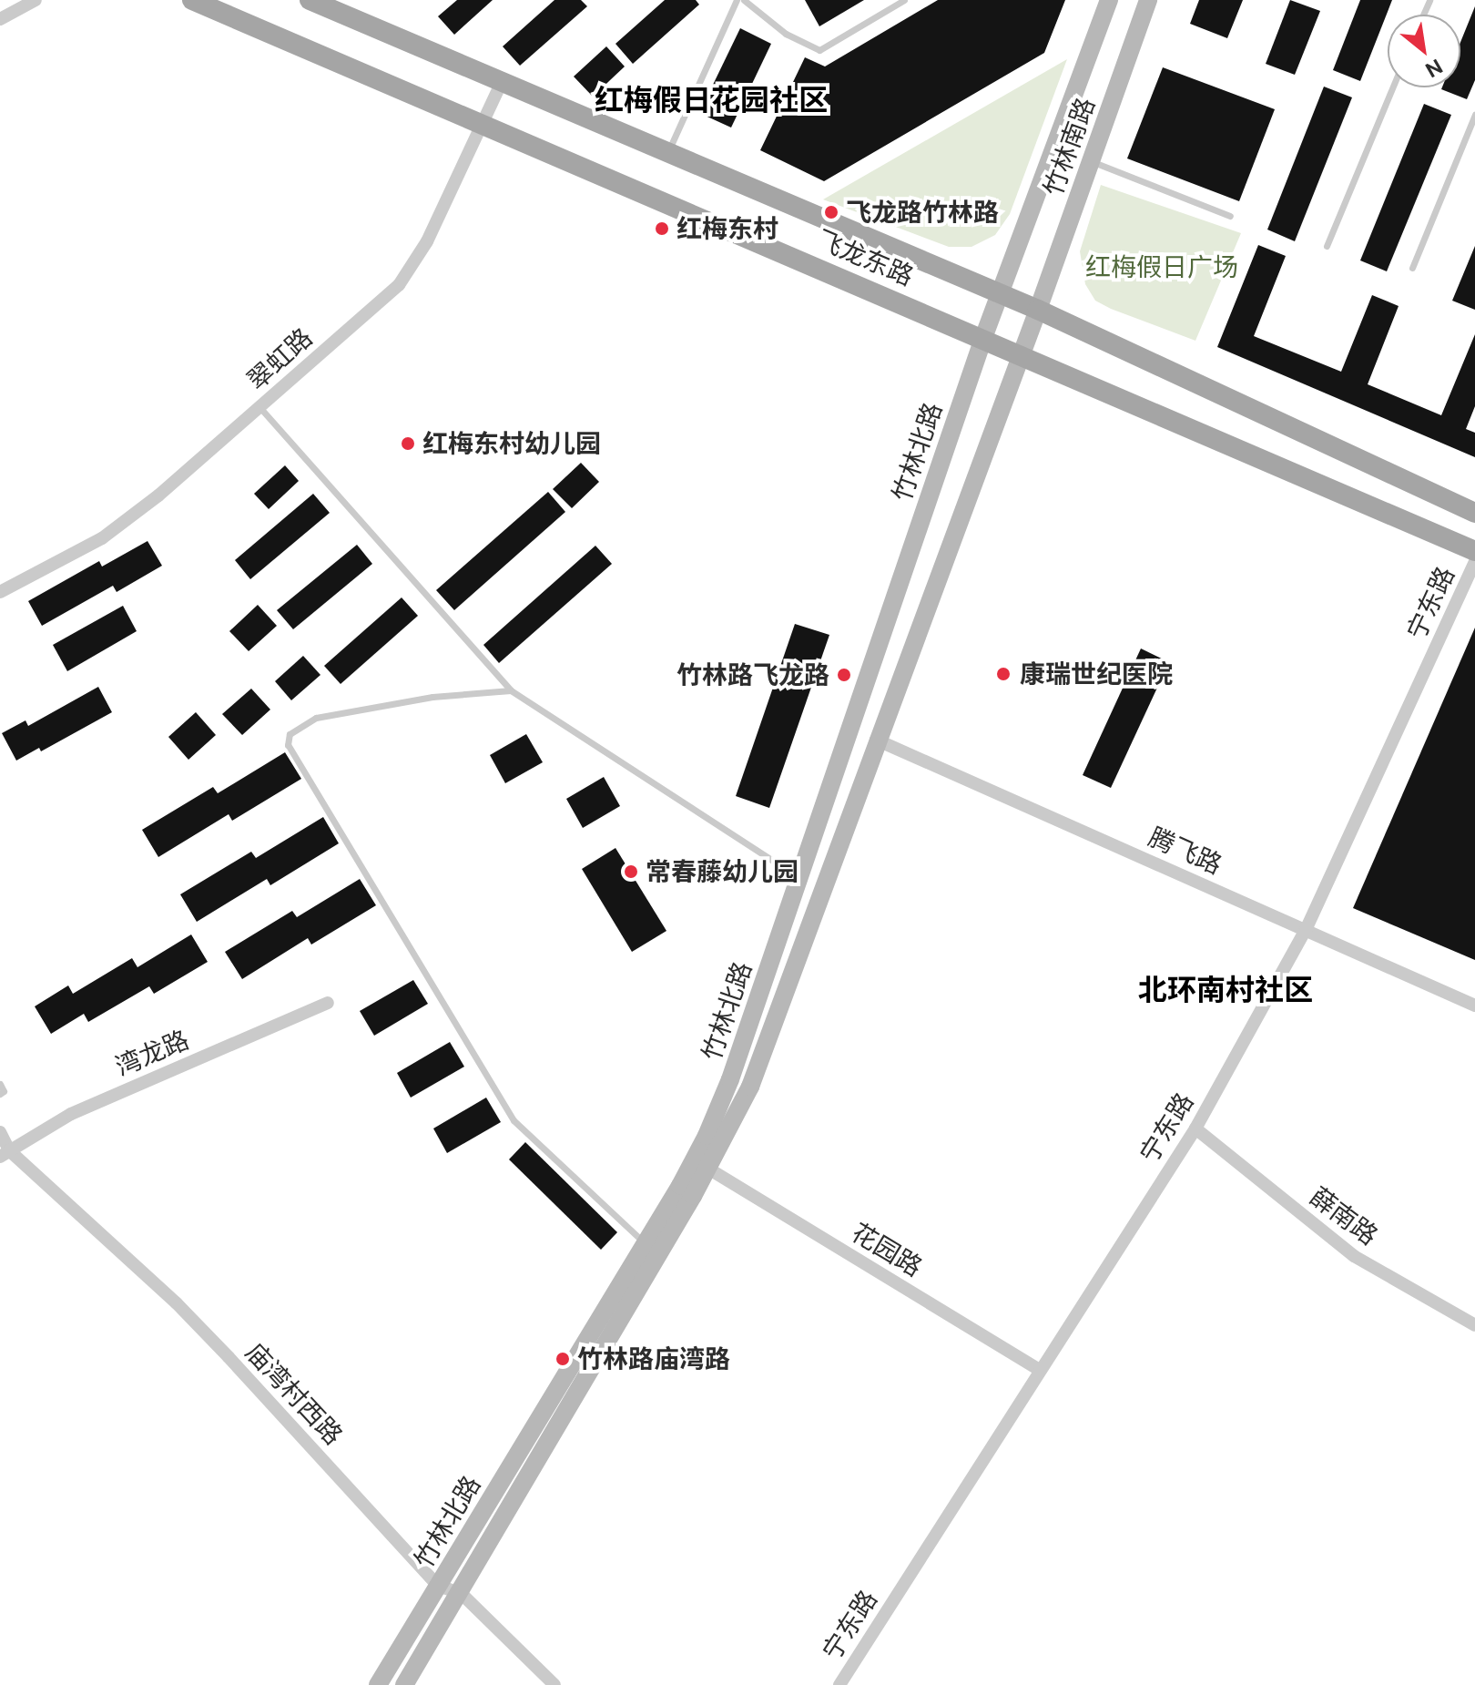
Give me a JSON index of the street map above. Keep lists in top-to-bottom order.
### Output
{
  "streets": {
    "main road": ["竹林南路", "飞龙东路", "竹林北路"],
    "street": [
      "翠虹路",
      "宁东路",
      "腾飞路",
      "湾龙路",
      "薛南路",
      "花园路",
      "庙湾村西路"
    ]
  },
  "crossings": [
    ["竹林南路", "飞龙东路"],
    ["竹林南路", "竹林北路"],
    ["飞龙东路", "翠虹路"],
    ["飞龙东路", "竹林北路"],
    ["竹林北路", "腾飞路"],
    ["竹林北路", "花园路"],
    ["竹林北路", "庙湾村西路"],
    ["宁东路", "腾飞路"],
    ["宁东路", "薛南路"],
    ["宁东路", "花园路"],
    ["湾龙路", "庙湾村西路"]
  ],
  "districts": ["红梅假日花园社区", "北环南村社区"],
  "parks": ["红梅假日广场"],
  "places": [
    "飞龙路竹林路",
    "红梅东村",
    "红梅东村幼儿园",
    "康瑞世纪医院",
    "竹林路飞龙路",
    "常春藤幼儿园",
    "竹林路庙湾路"
  ],
  "north": "bottom right"
}
